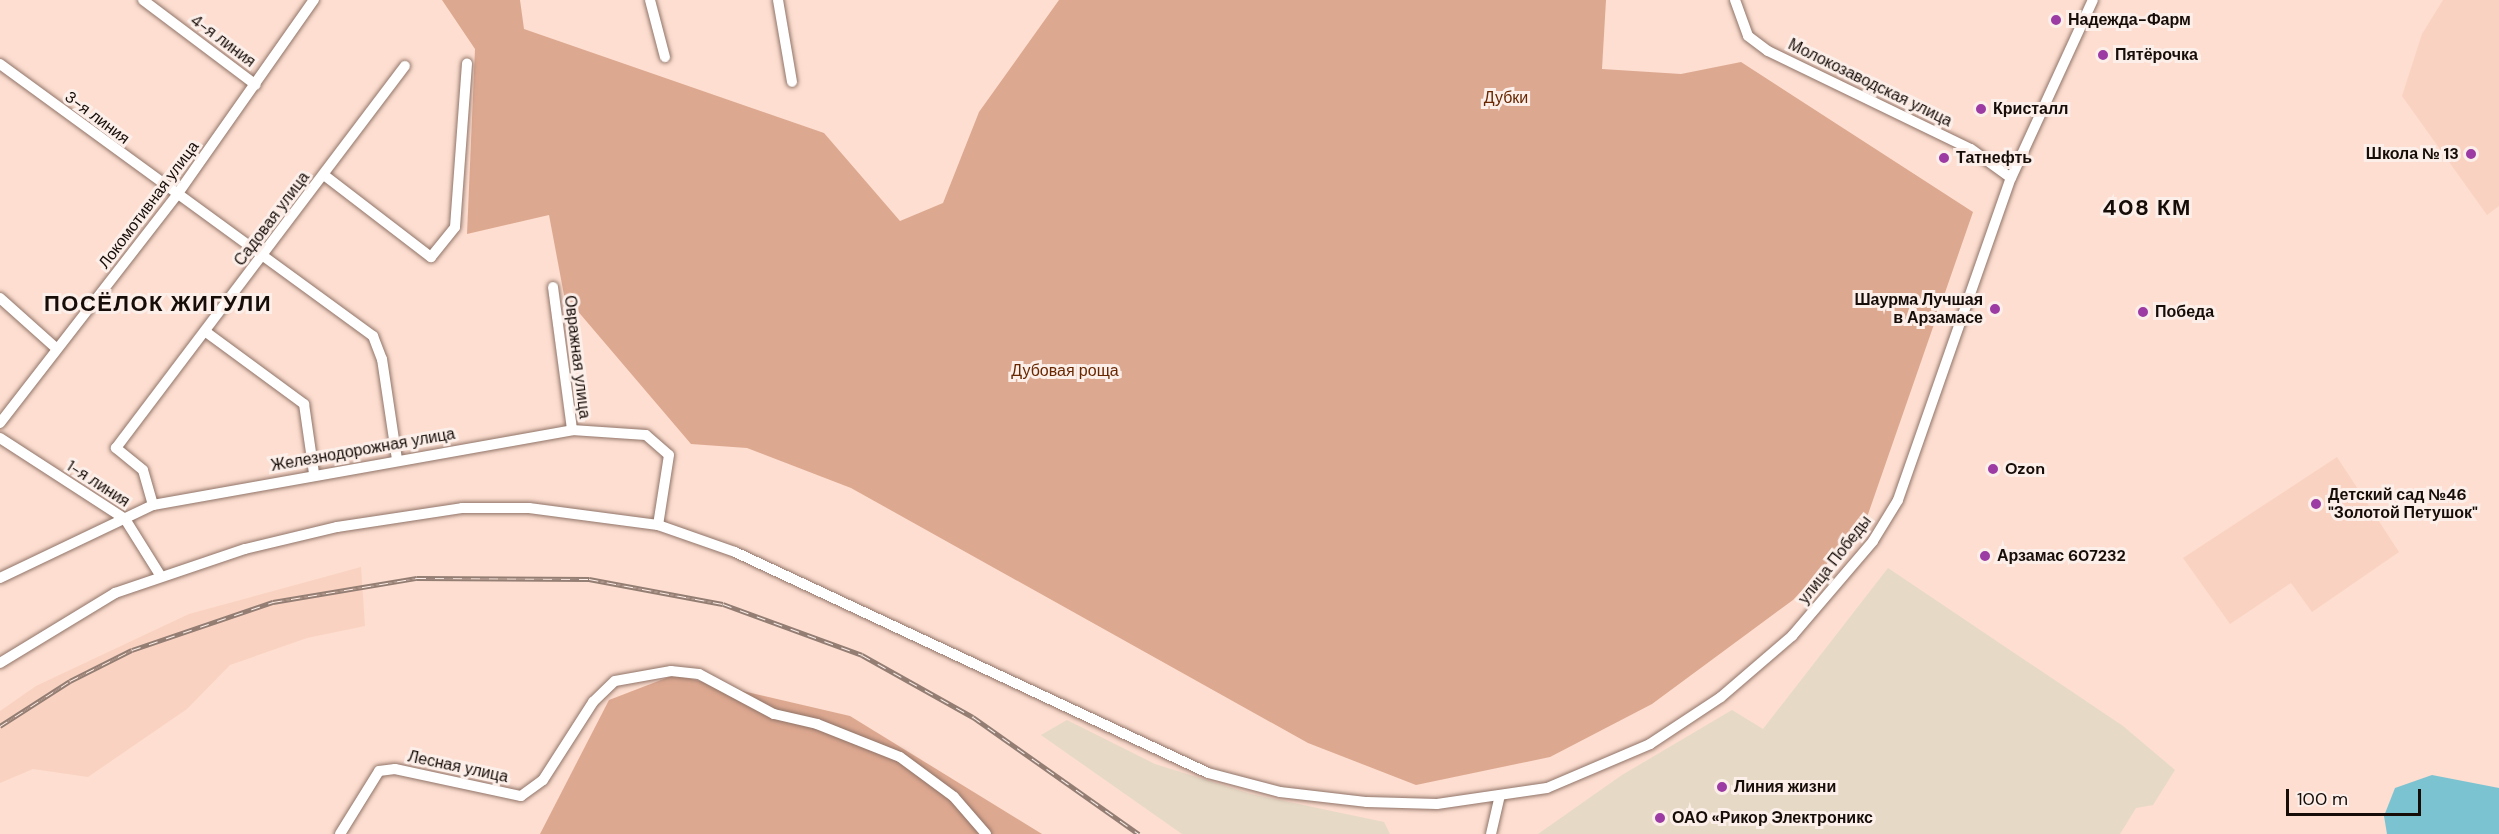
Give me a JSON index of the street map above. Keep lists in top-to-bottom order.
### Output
{
  "streets": {
    "street": [
      "4-я линия",
      "Молокозаводская улица",
      "3-я линия",
      "Локомотивная улица",
      "Садовая улица",
      "Овражная улица",
      "Железнодорожная улица",
      "1-я линия",
      "улица Победы",
      "Лесная улица"
    ]
  },
  "crossings": [
    ["4-я линия", "Локомотивная улица"],
    ["Молокозаводская улица", "улица Победы"],
    ["3-я линия", "Локомотивная улица"],
    ["3-я линия", "Садовая улица"],
    ["3-я линия", "Железнодорожная улица"],
    ["Садовая улица", "Железнодорожная улица"],
    ["Овражная улица", "Железнодорожная улица"],
    ["Железнодорожная улица", "1-я линия"],
    ["Железнодорожная улица", "улица Победы"],
    ["1-я линия", "улица Победы"]
  ],
  "districts": ["408 КМ", "ПОСЁЛОК ЖИГУЛИ"],
  "parks": ["Дубки", "Дубовая роща"],
  "places": [
    "Надежда-Фарм",
    "Пятёрочка",
    "Кристалл",
    "Школа № 13",
    "Татнефть",
    "Шаурма Лучшая в Арзамасе",
    "Победа",
    "Ozon",
    "Детский сад №46 \"Золотой Петушок\"",
    "Арзамас 607232",
    "Линия жизни",
    "ОАО «Рикор Электроникс"
  ],
  "scale_bar": "100 m"
}
